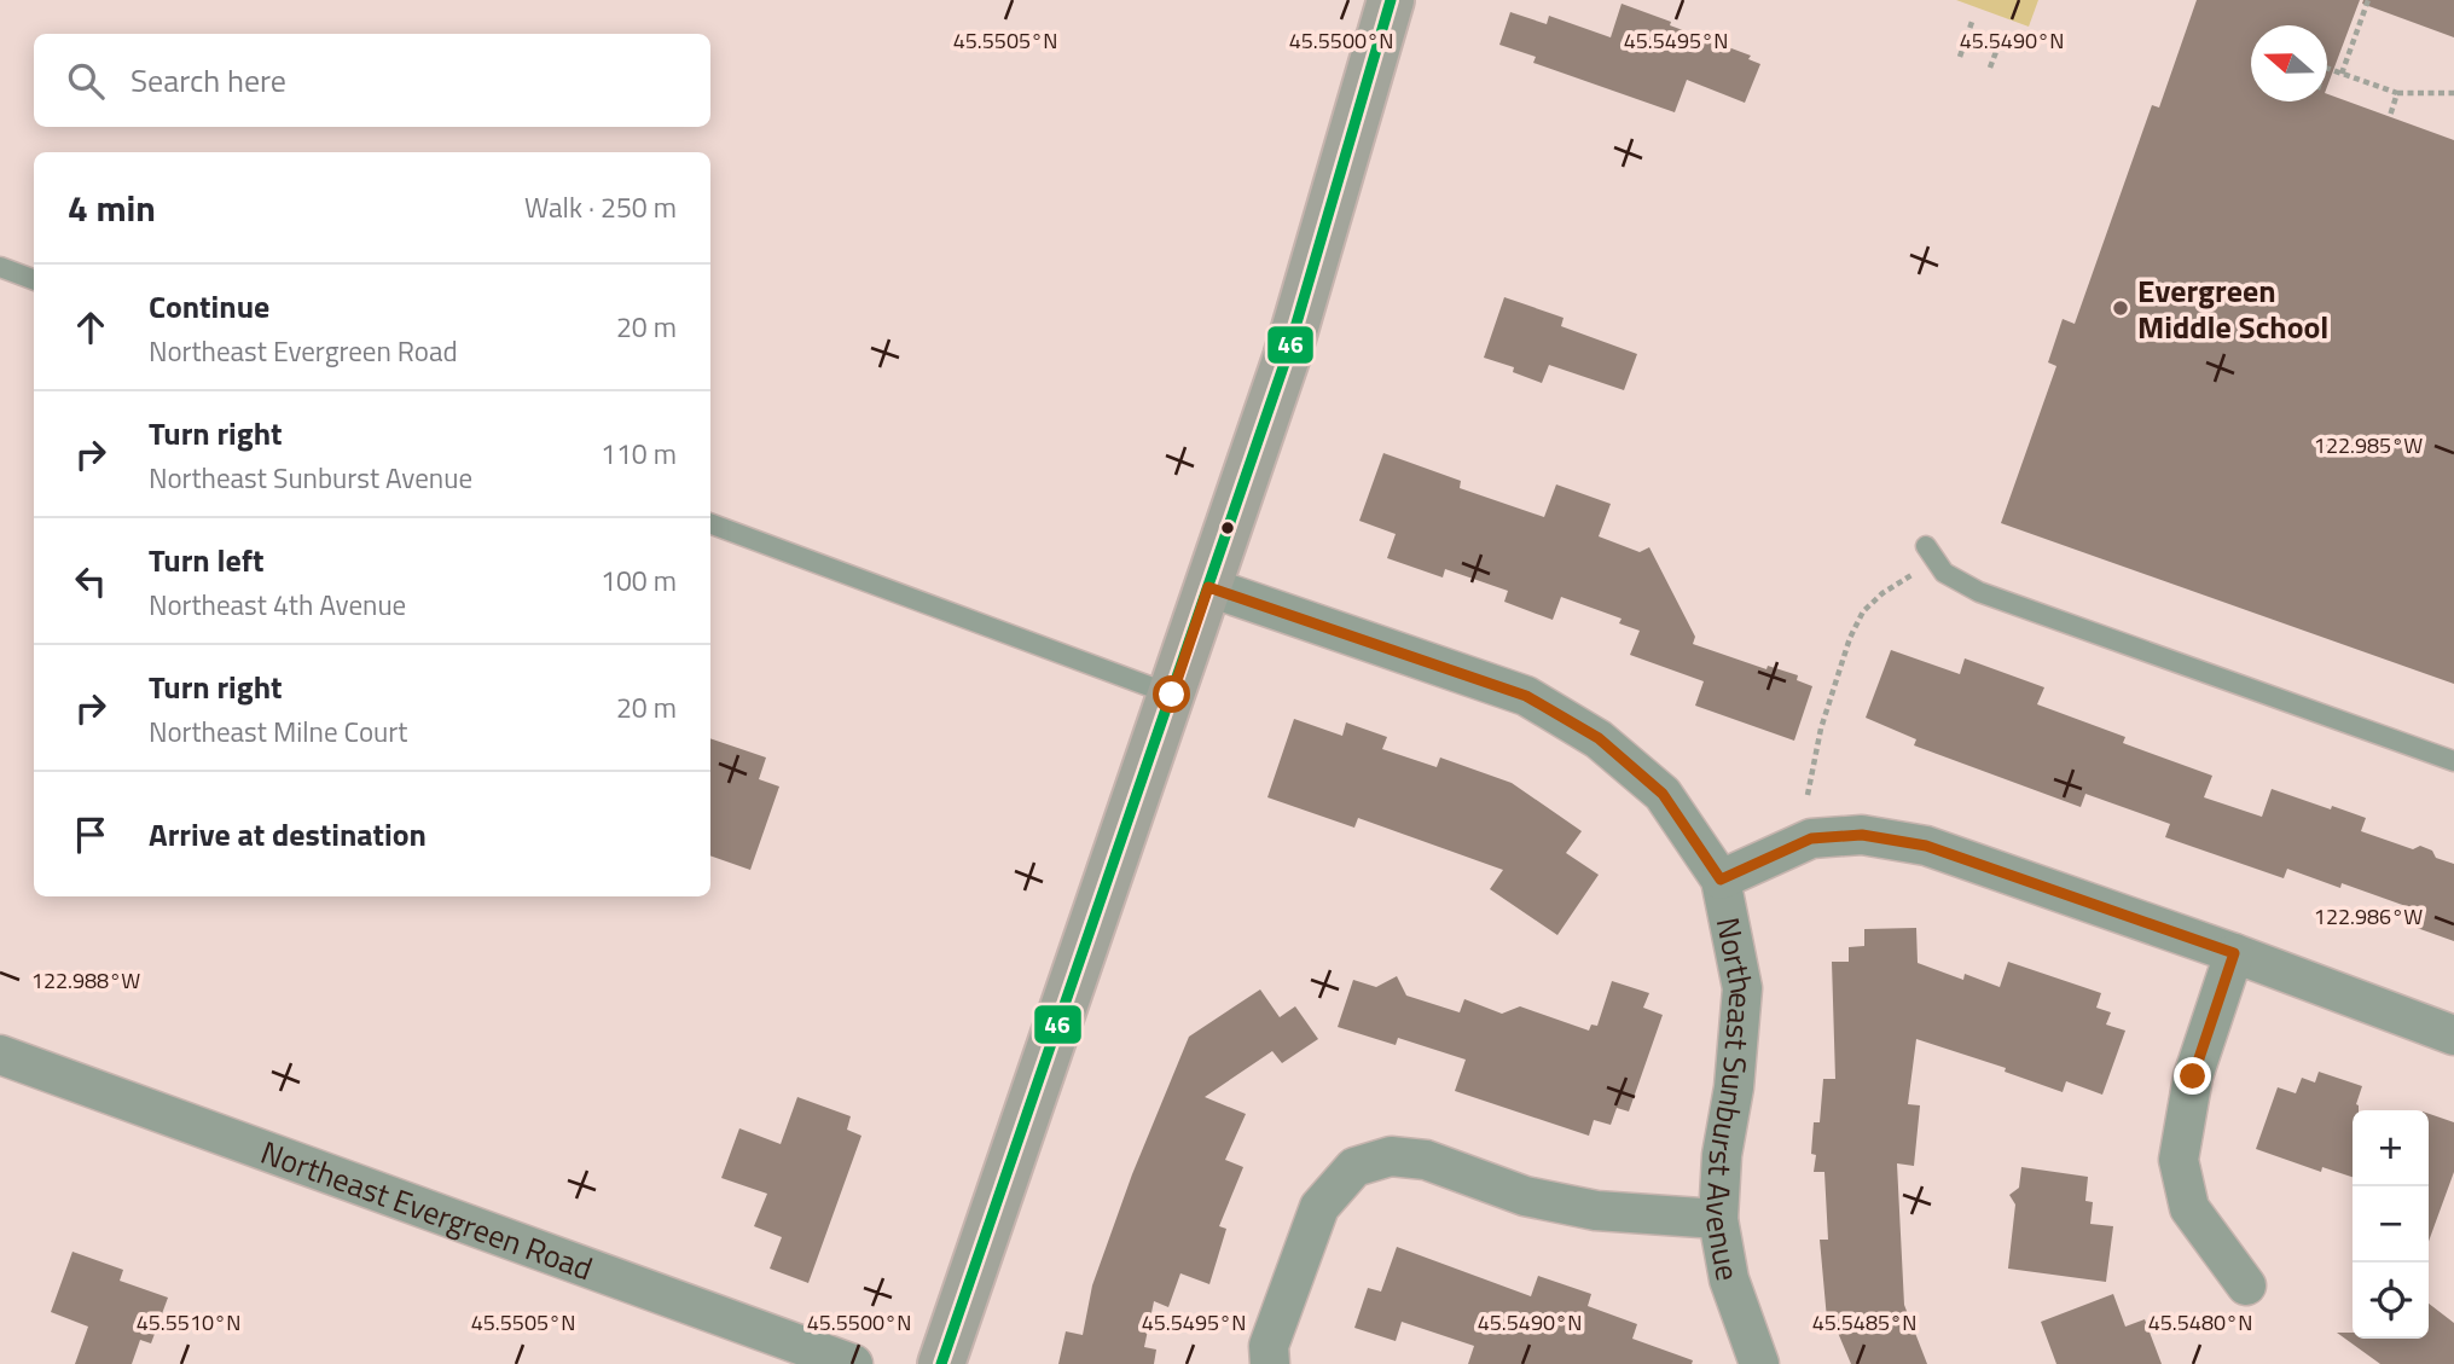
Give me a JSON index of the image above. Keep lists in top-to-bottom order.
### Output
{
  "streets": {
    "street": ["Northeast Sunburst Avenue", "Northeast Evergreen Road"]
  },
  "places": ["Evergreen Middle School"],
  "lines": ["transit line 46"],
  "north": "left",
  "page": {
    "search": "Search here",
    "heading": ["4 min", "Walk · 250 m"],
    "list": [
      ["Continue", "Northeast Evergreen Road", "20 m"],
      ["Turn right", "Northeast Sunburst Avenue", "110 m"],
      ["Turn left", "Northeast 4th Avenue", "100 m"],
      ["Turn right", "Northeast Milne Court", "20 m"],
      "Arrive at destination"
    ],
    "map_buttons": ["+", "−"]
  },
  "coordinates": [
    "45.5505°N",
    "45.5500°N",
    "45.5495°N",
    "45.5490°N",
    "122.985°W",
    "122.986°W",
    "122.988°W",
    "45.5510°N",
    "45.5485°N",
    "45.5480°N"
  ]
}
